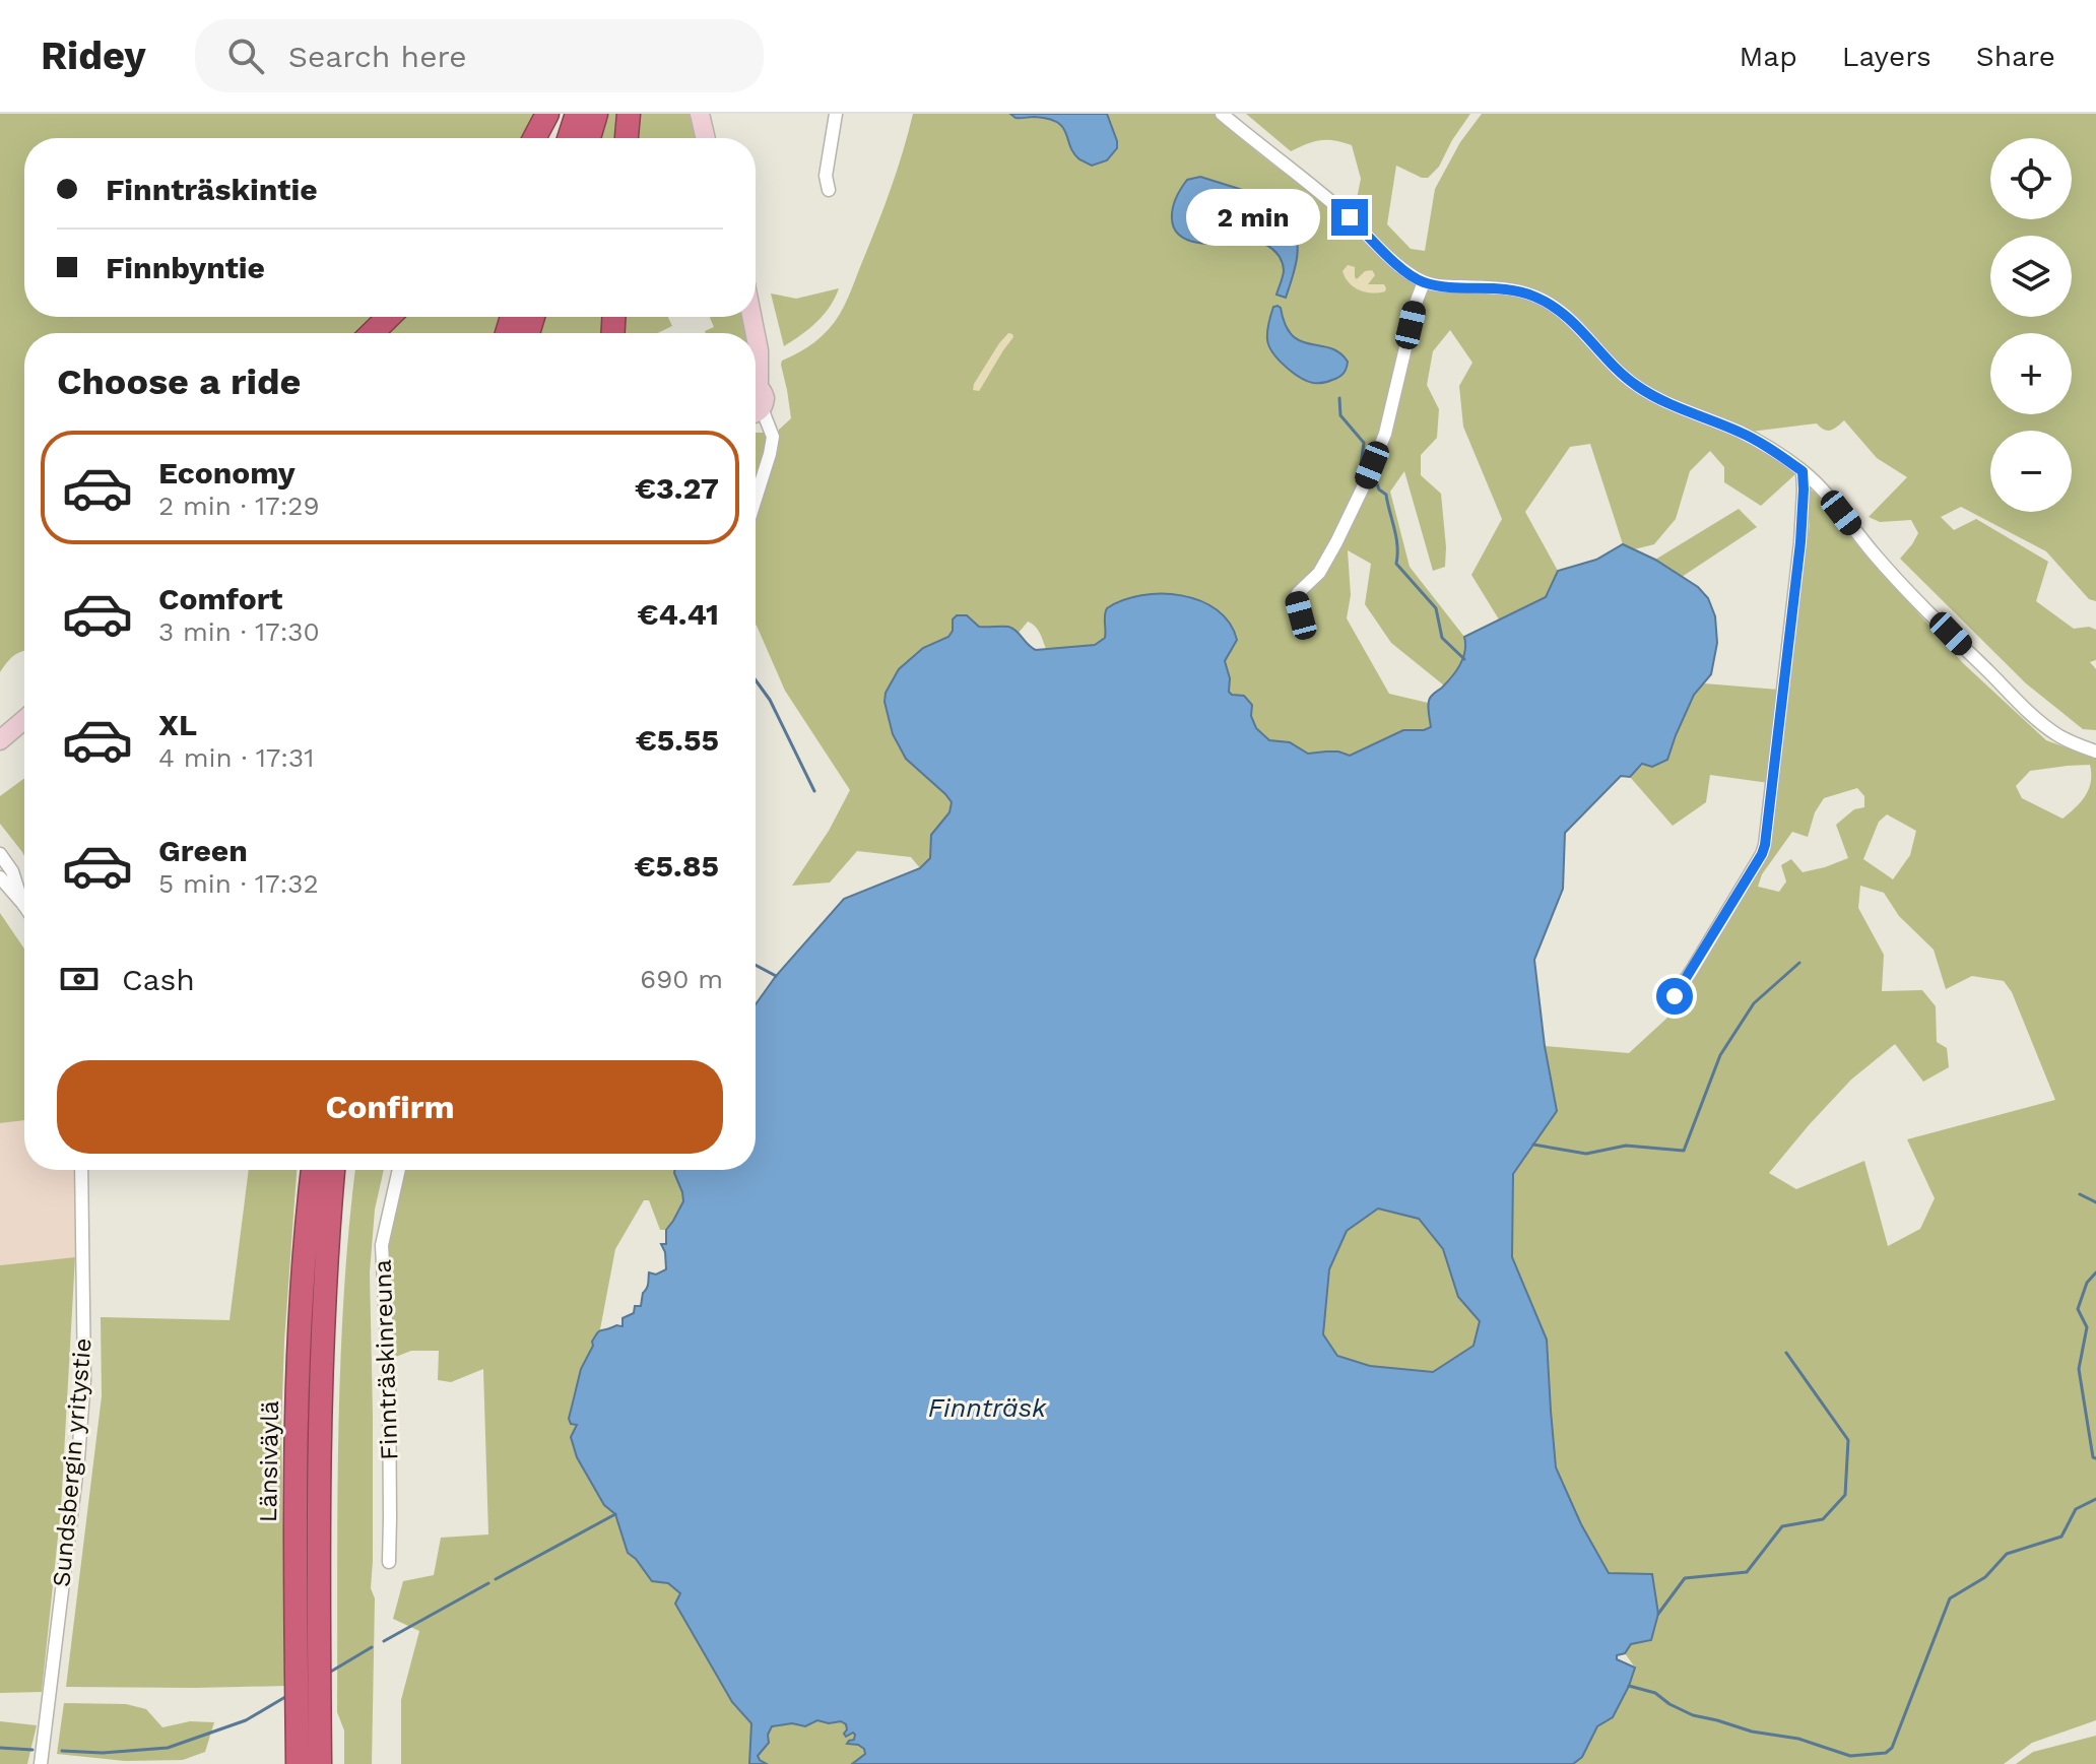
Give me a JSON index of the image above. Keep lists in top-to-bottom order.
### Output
{
  "streets": {
    "highway": ["Länsiväylä"],
    "street": ["Finnträskinreuna", "Sundsbergin yritystie"]
  },
  "water": ["Finnträsk"],
  "page": {
    "header": "Ridey",
    "search": "Search here",
    "nav": ["Map", "Layers", "Share"],
    "map_buttons": ["+", "−"],
    "banner": ["Finnträskintie", "Finnbyntie"],
    "bubble": "2 min",
    "heading": "Choose a ride",
    "list": [
      {
        "name": "Economy",
        "note": "2 min · 17:29",
        "value": "€3.27"
      },
      {
        "name": "Comfort",
        "note": "3 min · 17:30",
        "value": "€4.41"
      },
      {
        "name": "XL",
        "note": "4 min · 17:31",
        "value": "€5.55"
      },
      {
        "name": "Green",
        "note": "5 min · 17:32",
        "value": "€5.85"
      }
    ],
    "pay": ["Cash", "690 m"],
    "buttons": "Confirm"
  }
}
